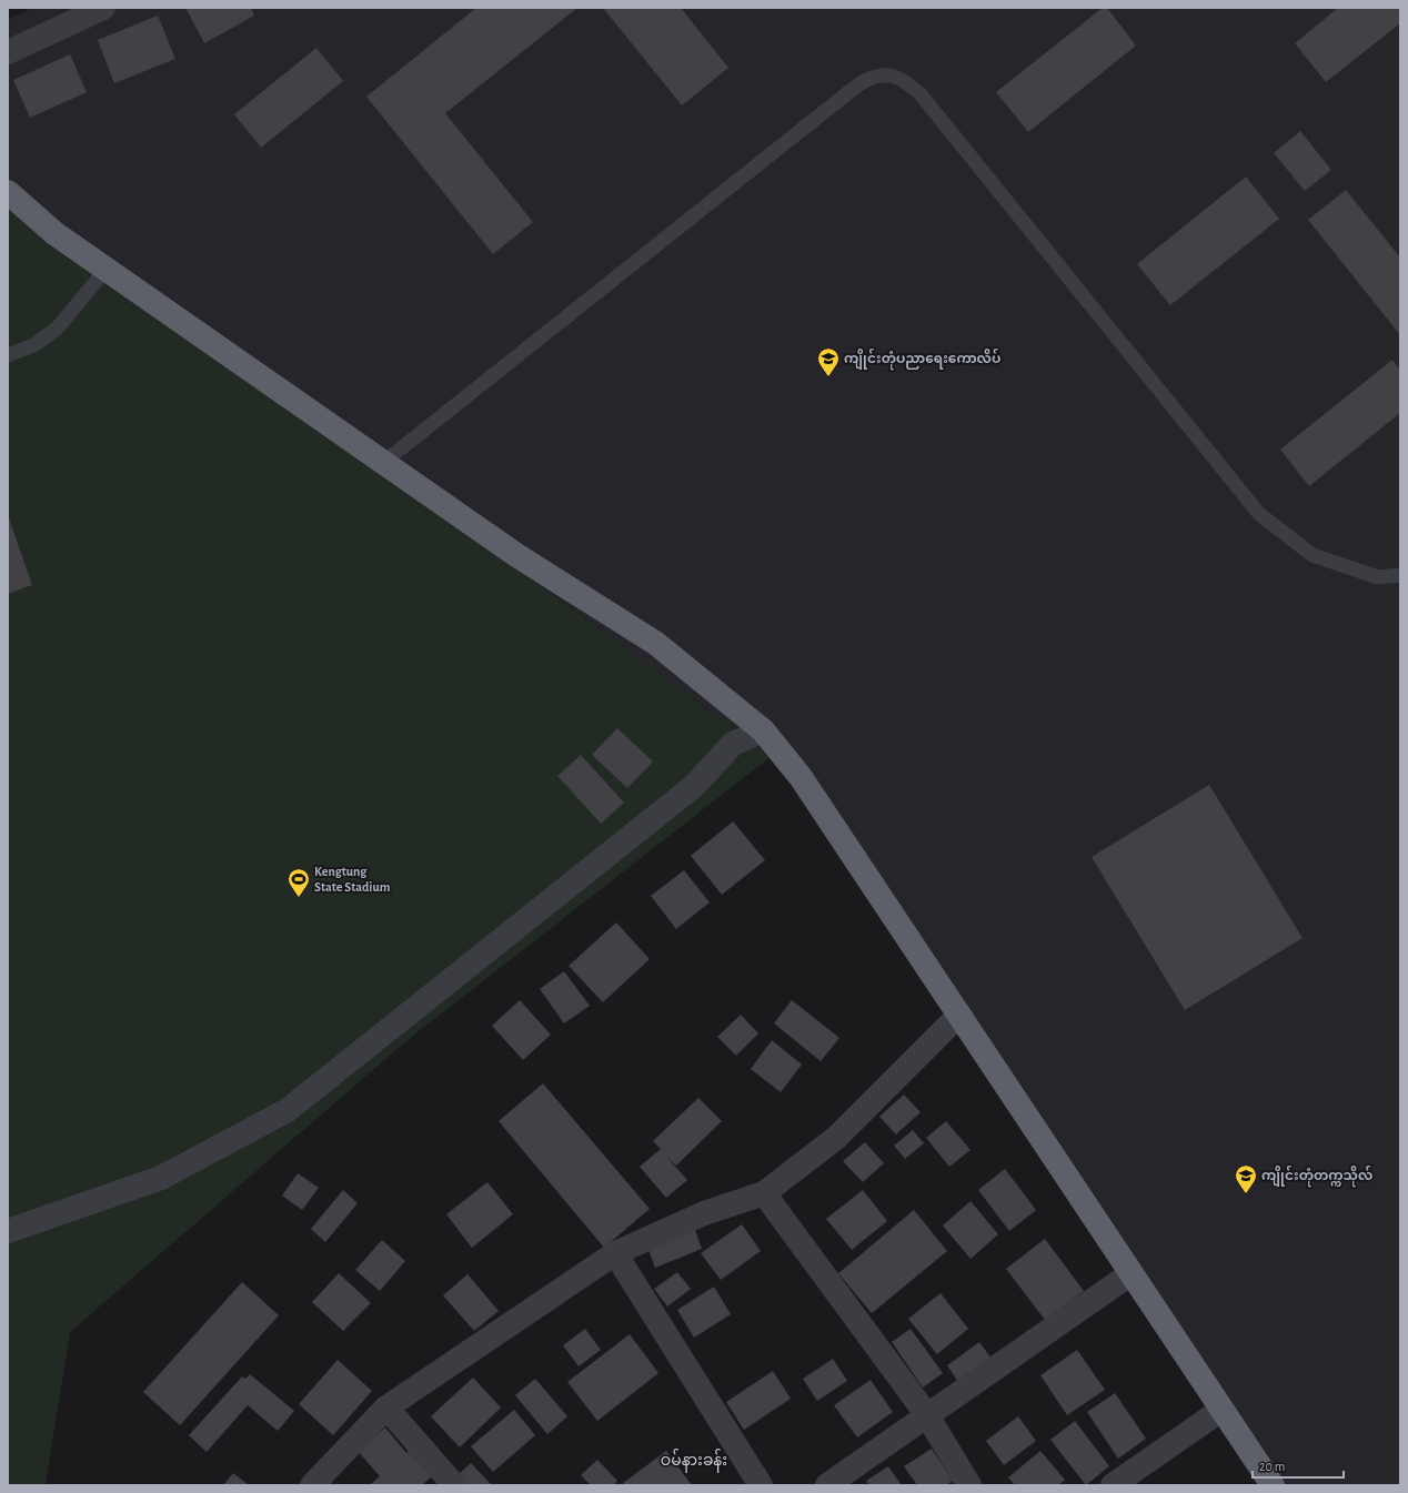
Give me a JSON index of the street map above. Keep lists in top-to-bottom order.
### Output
{
  "districts": ["ဝမ်နားခန်း"],
  "places": {
    "school or university": ["ကျိုင်းတုံပညာရေးကောလိပ်", "ကျိုင်းတုံတက္ကသိုလ်"],
    "sports": ["Kengtung State Stadium"]
  },
  "scale_bar": "20 m"
}
